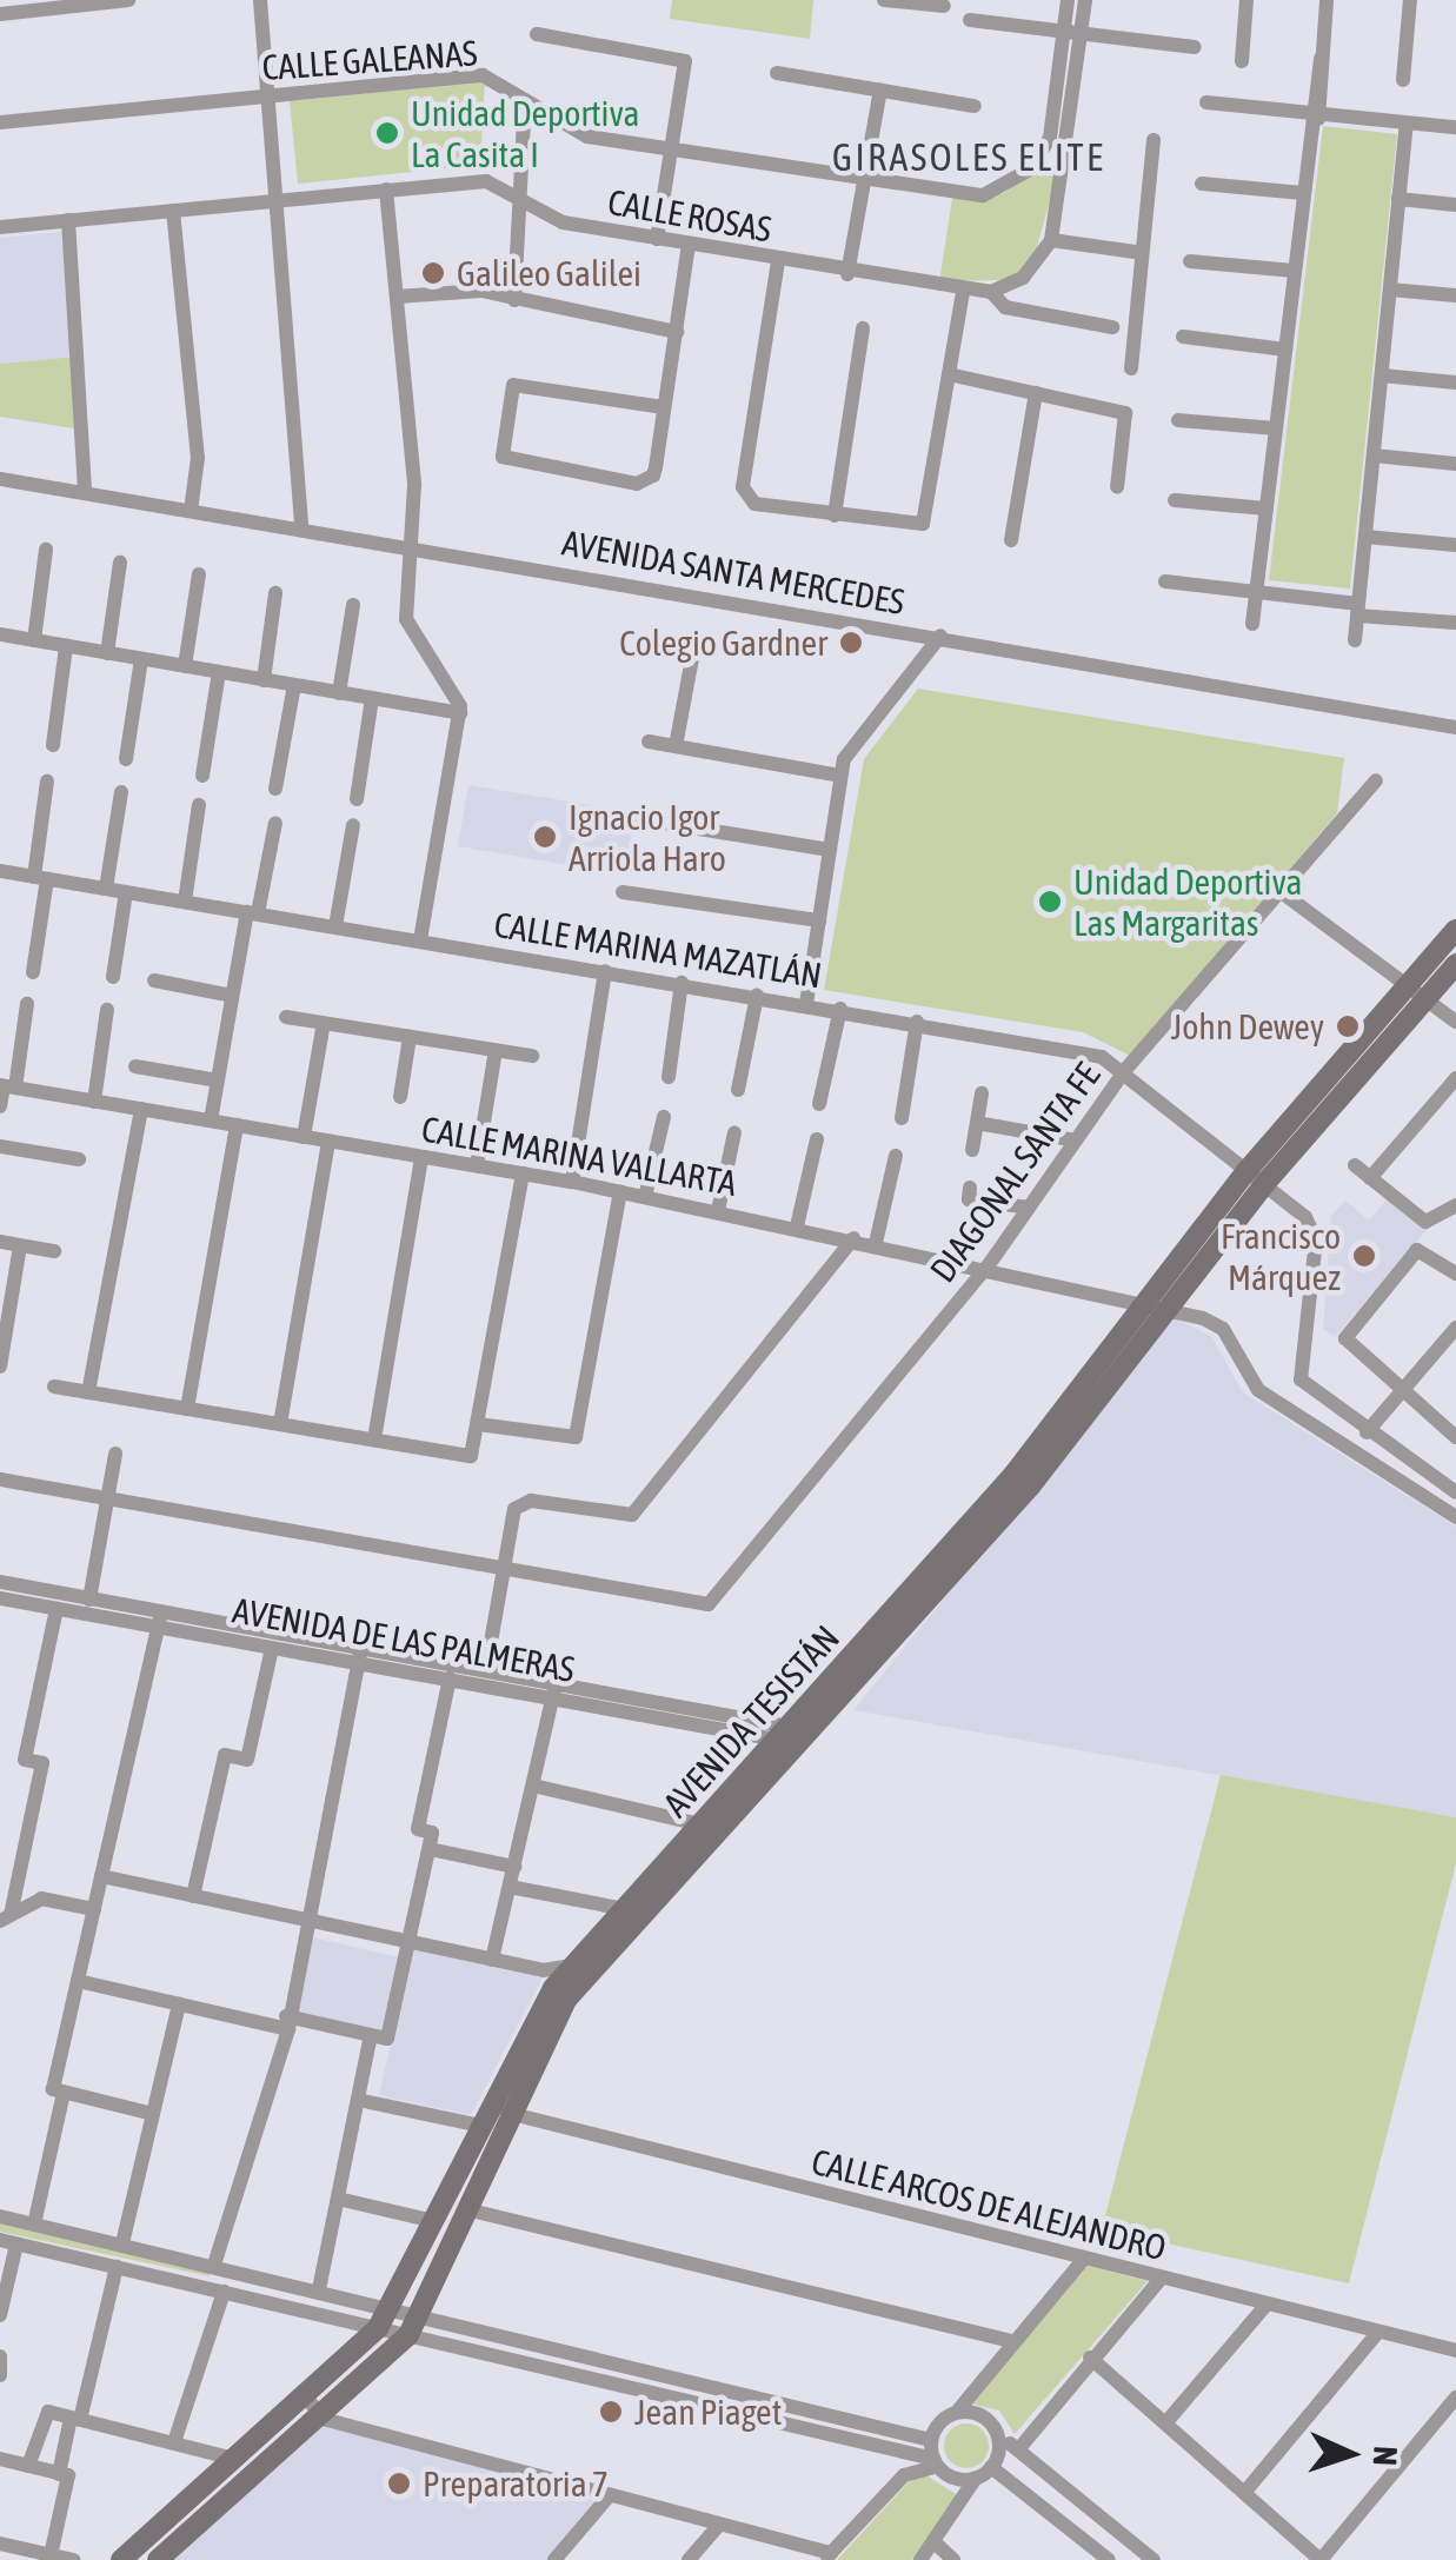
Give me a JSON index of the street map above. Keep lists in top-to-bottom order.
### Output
{
  "streets": {
    "street": [
      "CALLE GALEANAS",
      "CALLE ROSAS",
      "AVENIDA SANTA MERCEDES",
      "CALLE MARINA MAZATLÁN",
      "CALLE MARINA VALLARTA",
      "DIAGONAL SANTA FE",
      "AVENIDA DE LAS PALMERAS",
      "AVENIDA TESISTÁN",
      "CALLE ARCOS DE ALEJANDRO"
    ]
  },
  "crossings": [
    ["CALLE MARINA MAZATLÁN", "DIAGONAL SANTA FE"],
    ["CALLE MARINA MAZATLÁN", "AVENIDA TESISTÁN"],
    ["CALLE MARINA VALLARTA", "DIAGONAL SANTA FE"],
    ["CALLE MARINA VALLARTA", "AVENIDA TESISTÁN"],
    ["AVENIDA DE LAS PALMERAS", "AVENIDA TESISTÁN"],
    ["AVENIDA TESISTÁN", "CALLE ARCOS DE ALEJANDRO"]
  ],
  "districts": ["GIRASOLES ELITE"],
  "places": [
    "Unidad Deportiva La Casita I",
    "Galileo Galilei",
    "Colegio Gardner",
    "Ignacio Igor Arriola Haro",
    "Unidad Deportiva Las Margaritas",
    "John Dewey",
    "Francisco Márquez",
    "Jean Piaget",
    "Preparatoria 7"
  ],
  "north": "right"
}
